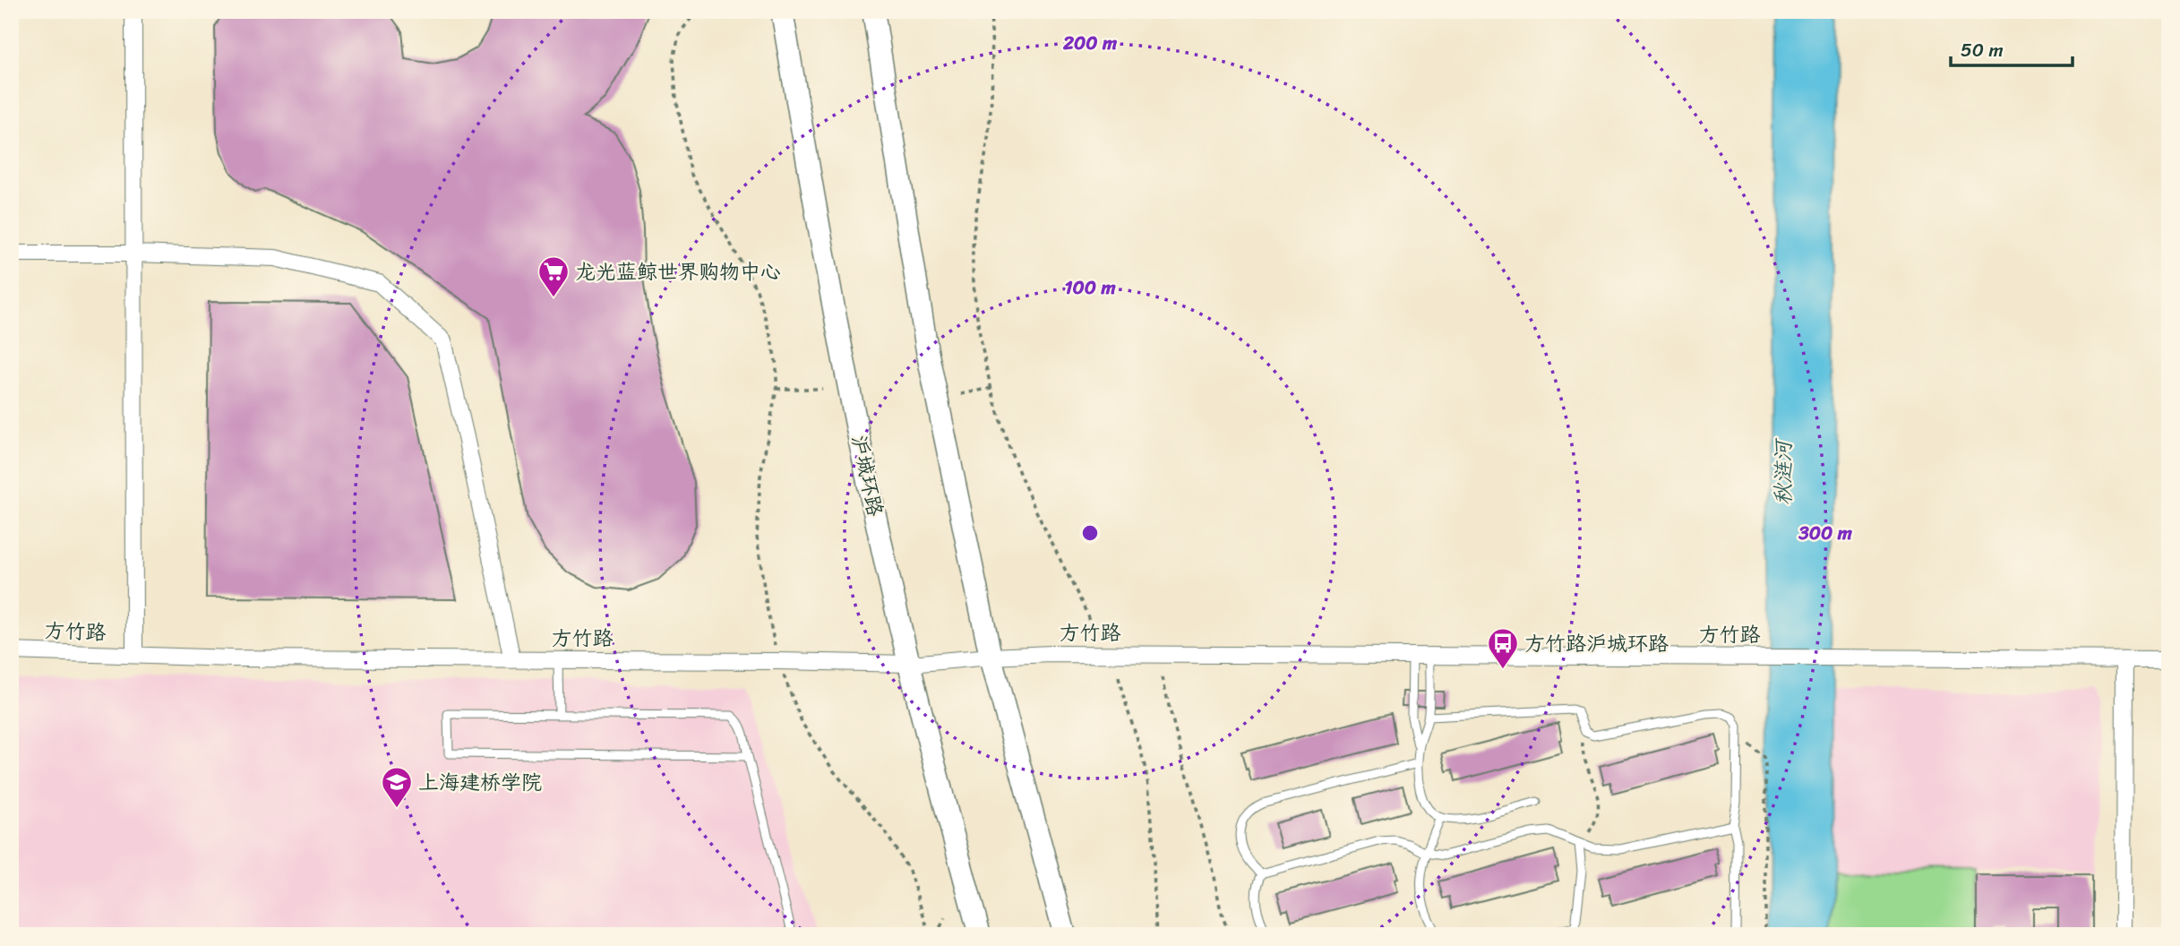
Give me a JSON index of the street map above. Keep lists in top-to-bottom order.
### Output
{
  "streets": {
    "main road": ["沪城环路"],
    "street": ["方竹路"]
  },
  "crossings": [
    ["沪城环路", "方竹路"]
  ],
  "water": ["秋涟河"],
  "places": {
    "supermarket": ["龙光蓝鲸世界购物中心"],
    "bus stop": ["方竹路沪城环路"],
    "school or university": ["上海建桥学院"]
  },
  "scale_bar": "50 m",
  "rings": ["200 m", "100 m", "300 m"]
}
